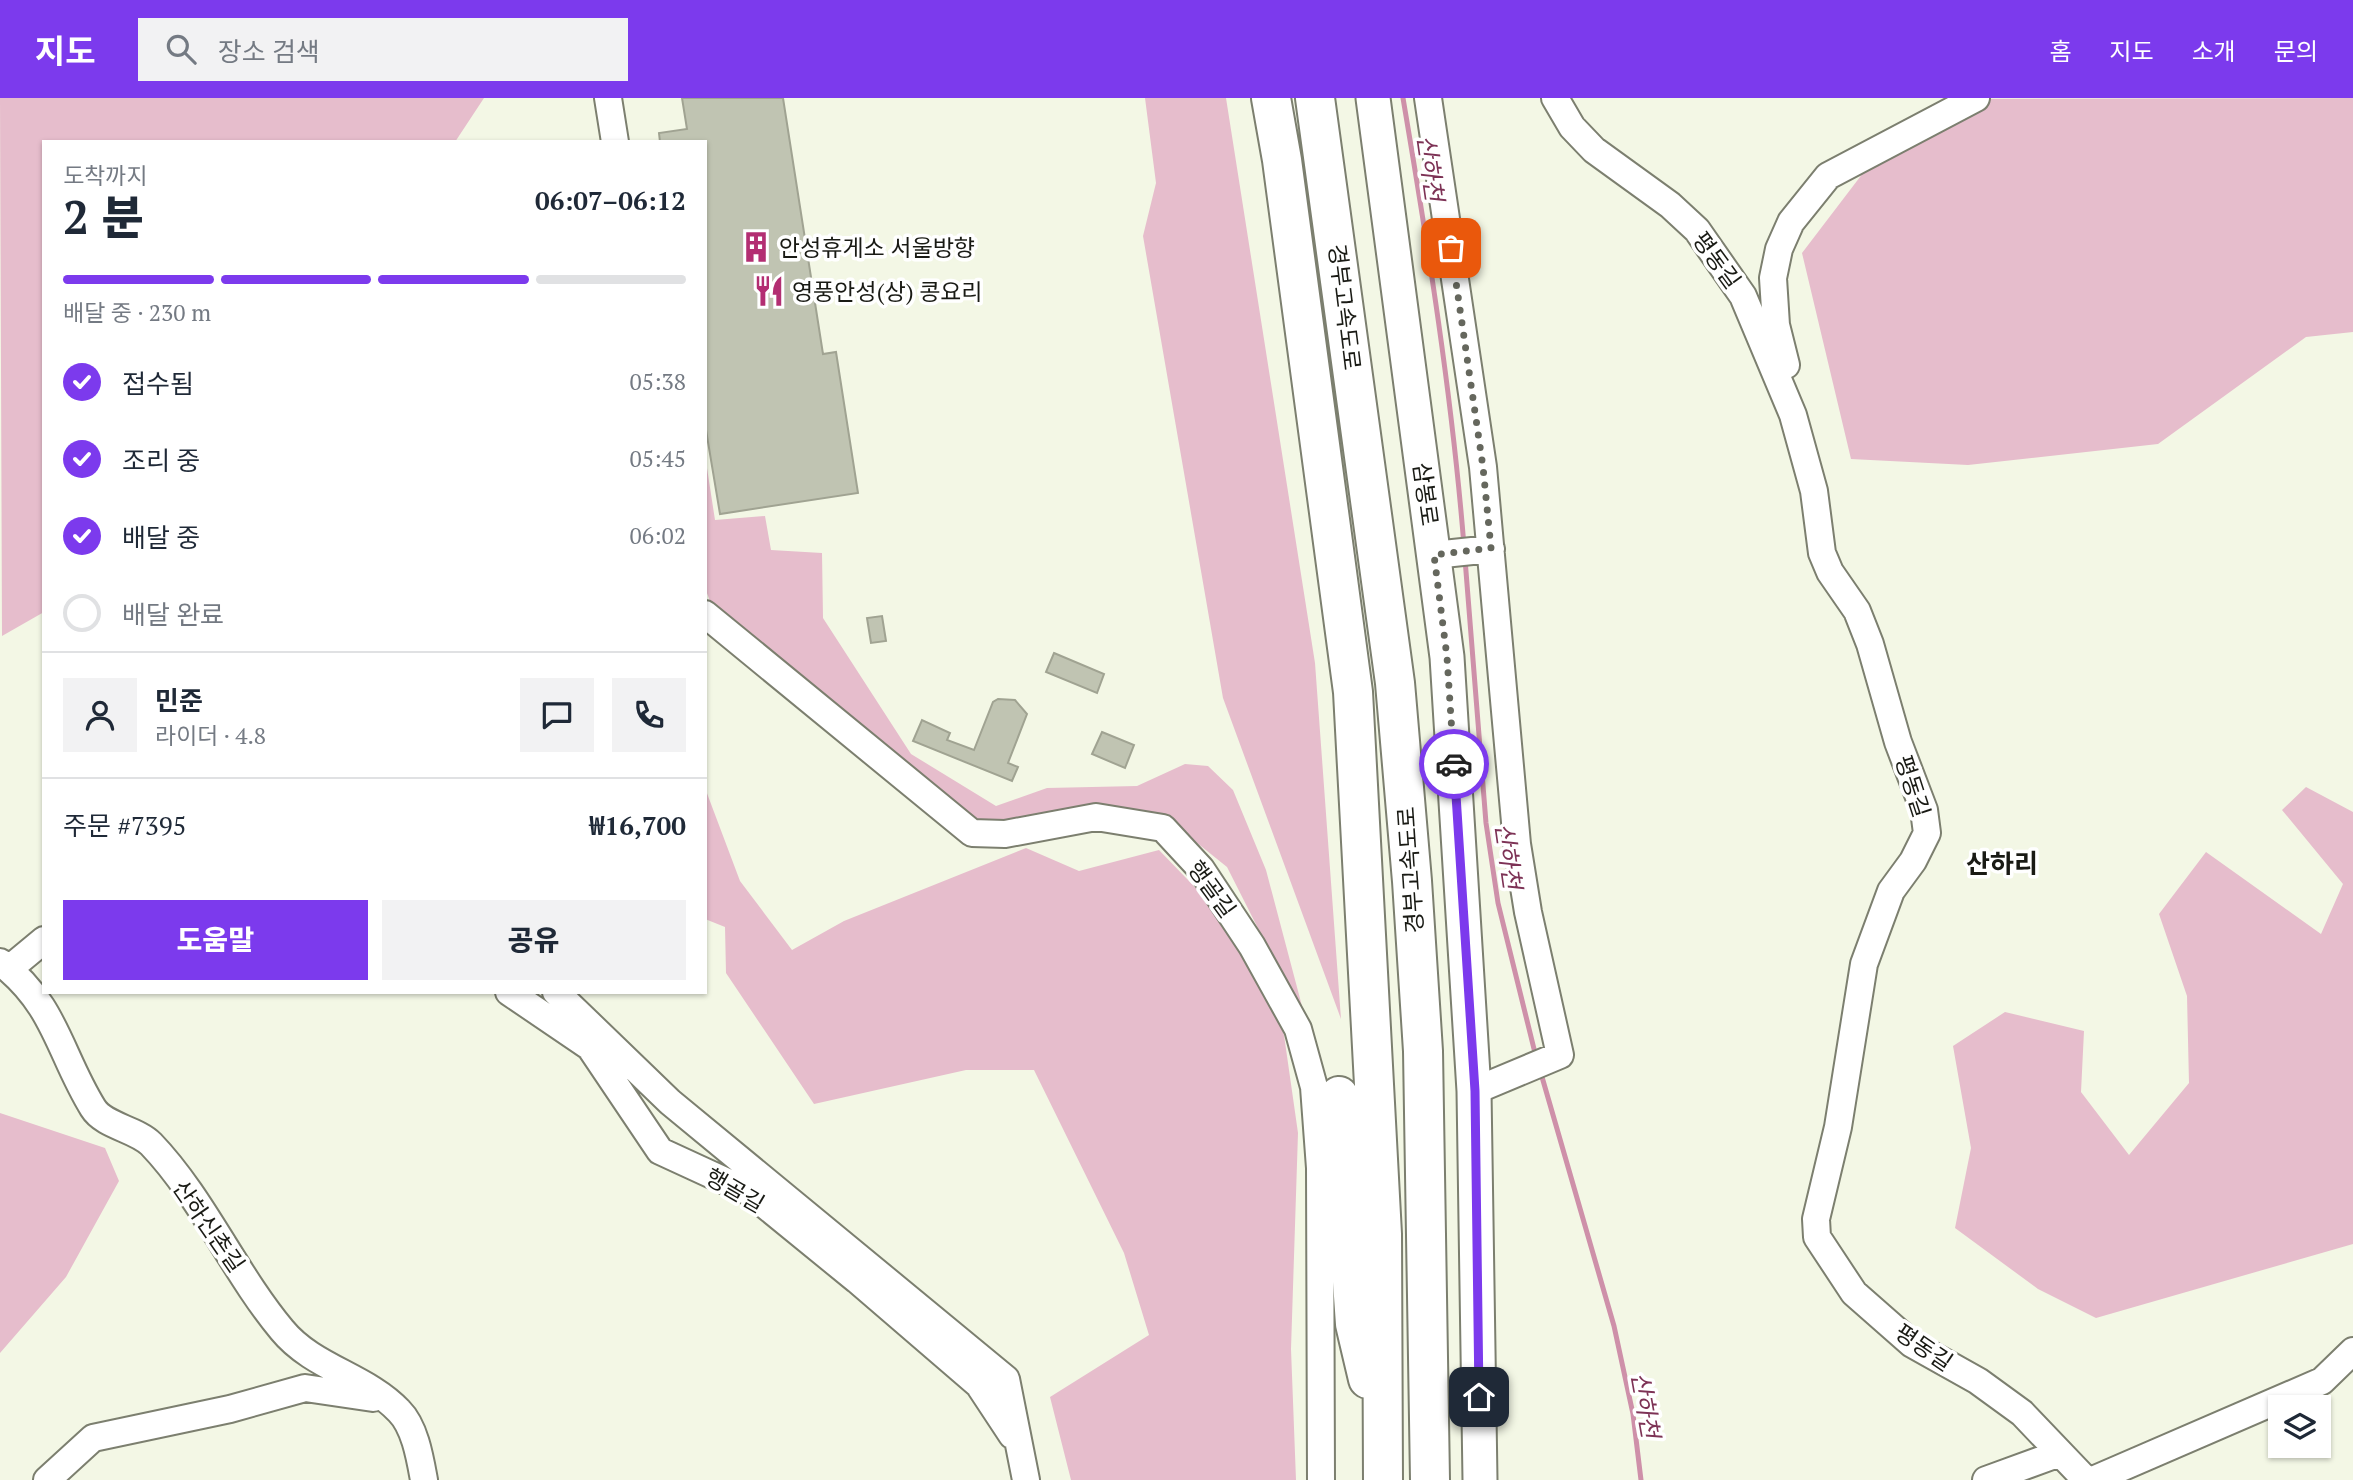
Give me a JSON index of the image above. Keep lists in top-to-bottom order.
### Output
{
  "streets": {
    "highway": ["경부고속도로"],
    "main road": ["삼봉로"],
    "street": ["평동길", "행골길", "산하신촌길"]
  },
  "districts": ["산하리"],
  "water": ["산하천"],
  "places": {
    "building": ["안성휴게소 서울방향"],
    "restaurant": ["영풍안성(상) 콩요리"]
  },
  "page": {
    "header": "지도",
    "search": "장소 검색",
    "nav": [
      "홈",
      "지도",
      "소개",
      "문의"
    ],
    "heading": ["2 분", "도착까지", "06:07–06:12"],
    "panel": [
      "민준",
      "라이더 · 4.8",
      "주문 #7395",
      "₩16,700"
    ],
    "bar": "배달 중 · 230 m",
    "list": [
      ["접수됨", "05:38"],
      ["조리 중", "05:45"],
      ["배달 중", "06:02"],
      "배달 완료"
    ],
    "buttons": ["도움말", "공유"]
  }
}
